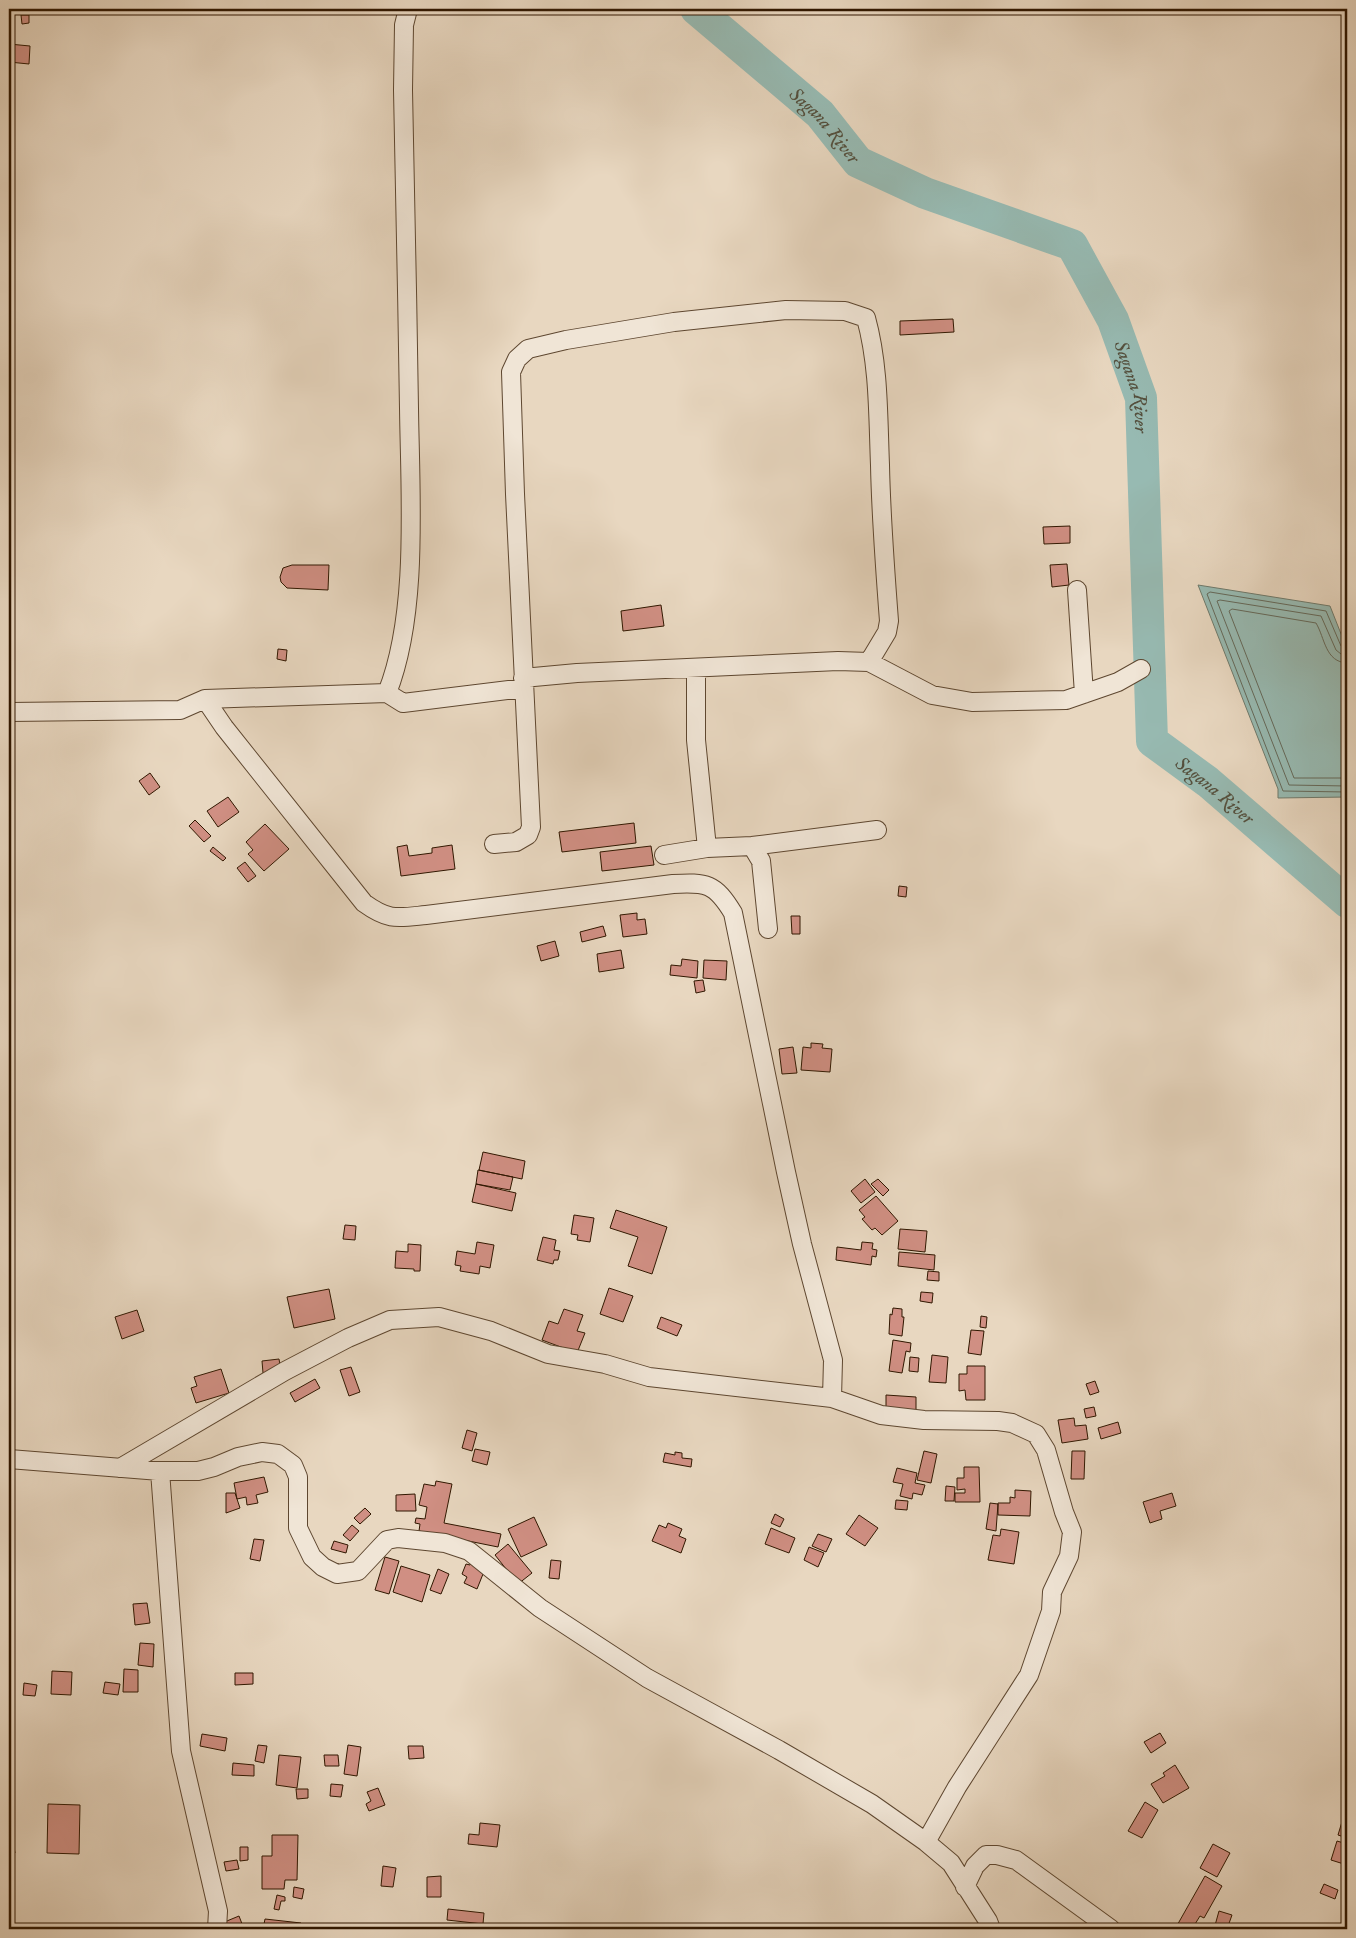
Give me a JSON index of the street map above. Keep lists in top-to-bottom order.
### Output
{
  "water": ["Sagana River"]
}
